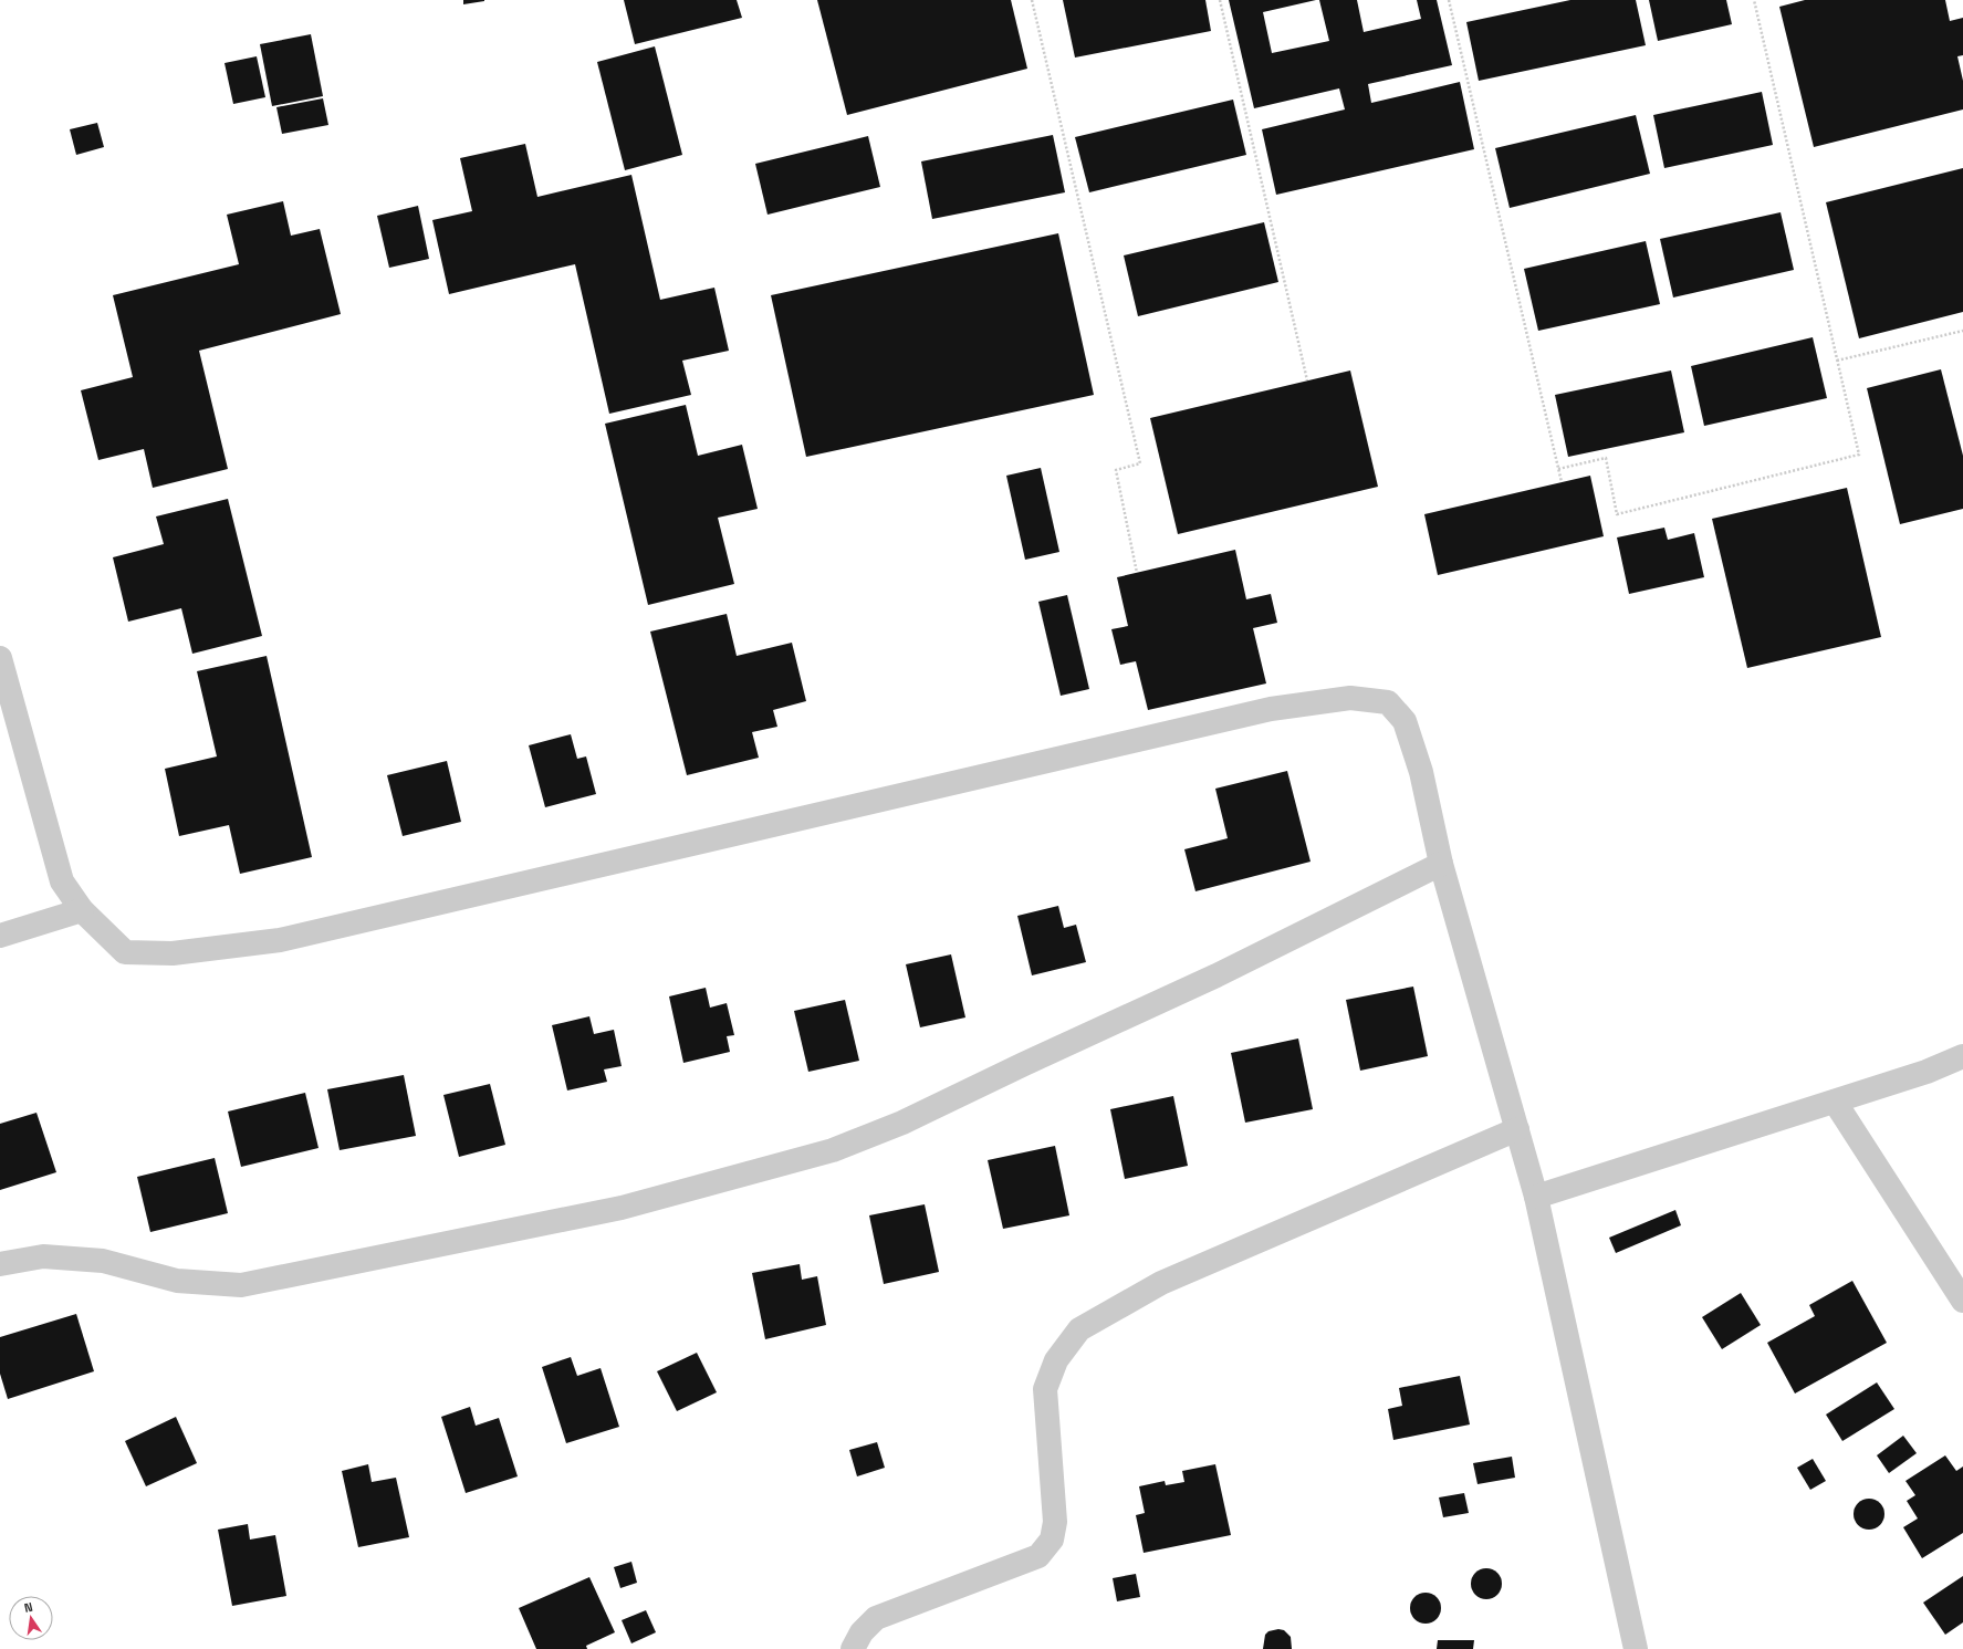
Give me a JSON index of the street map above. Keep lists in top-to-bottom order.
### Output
{
  "north": "top"
}
